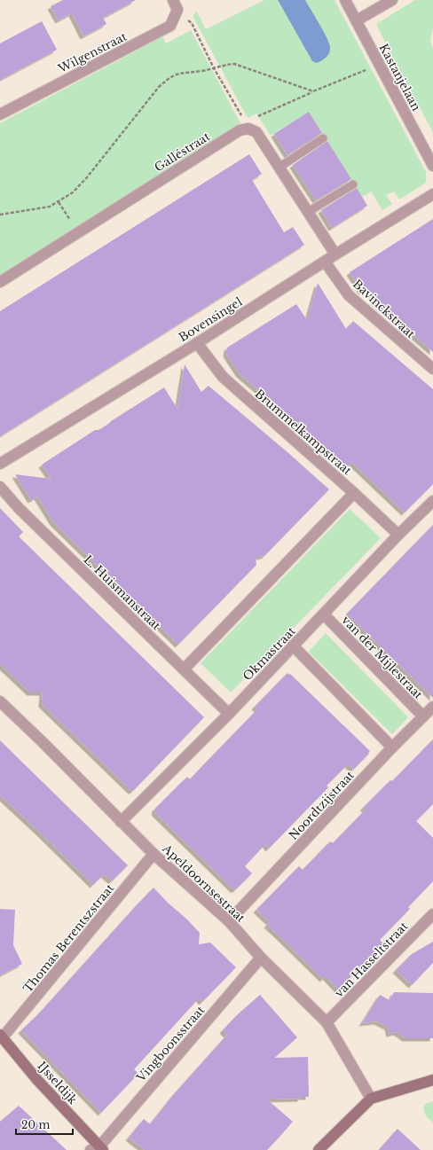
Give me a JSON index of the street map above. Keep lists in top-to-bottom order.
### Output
{
  "streets": {
    "street": [
      "Wilgenstraat",
      "Kastanjelaan",
      "Galléstraat",
      "Bavinckstraat",
      "Bovensingel",
      "Brummelkampstraat",
      "L. Huismanstraat",
      "Okmastraat",
      "van der Mijlestraat",
      "Noordtzijstraat",
      "Apeldoornsestraat",
      "Thomas Berentszstraat",
      "van Hasseltstraat",
      "Vingboonsstraat",
      "IJsseldijk"
    ]
  },
  "crossings": [
    ["Bavinckstraat", "Bovensingel"],
    ["Bovensingel", "Brummelkampstraat"],
    ["Brummelkampstraat", "Okmastraat"],
    ["L. Huismanstraat", "Okmastraat"],
    ["Okmastraat", "van der Mijlestraat"],
    ["Okmastraat", "Apeldoornsestraat"],
    ["van der Mijlestraat", "Noordtzijstraat"],
    ["Noordtzijstraat", "Apeldoornsestraat"],
    ["Apeldoornsestraat", "Thomas Berentszstraat"],
    ["Apeldoornsestraat", "van Hasseltstraat"],
    ["Apeldoornsestraat", "Vingboonsstraat"],
    ["Thomas Berentszstraat", "IJsseldijk"],
    ["Vingboonsstraat", "IJsseldijk"]
  ],
  "scale_bar": "20 m"
}
